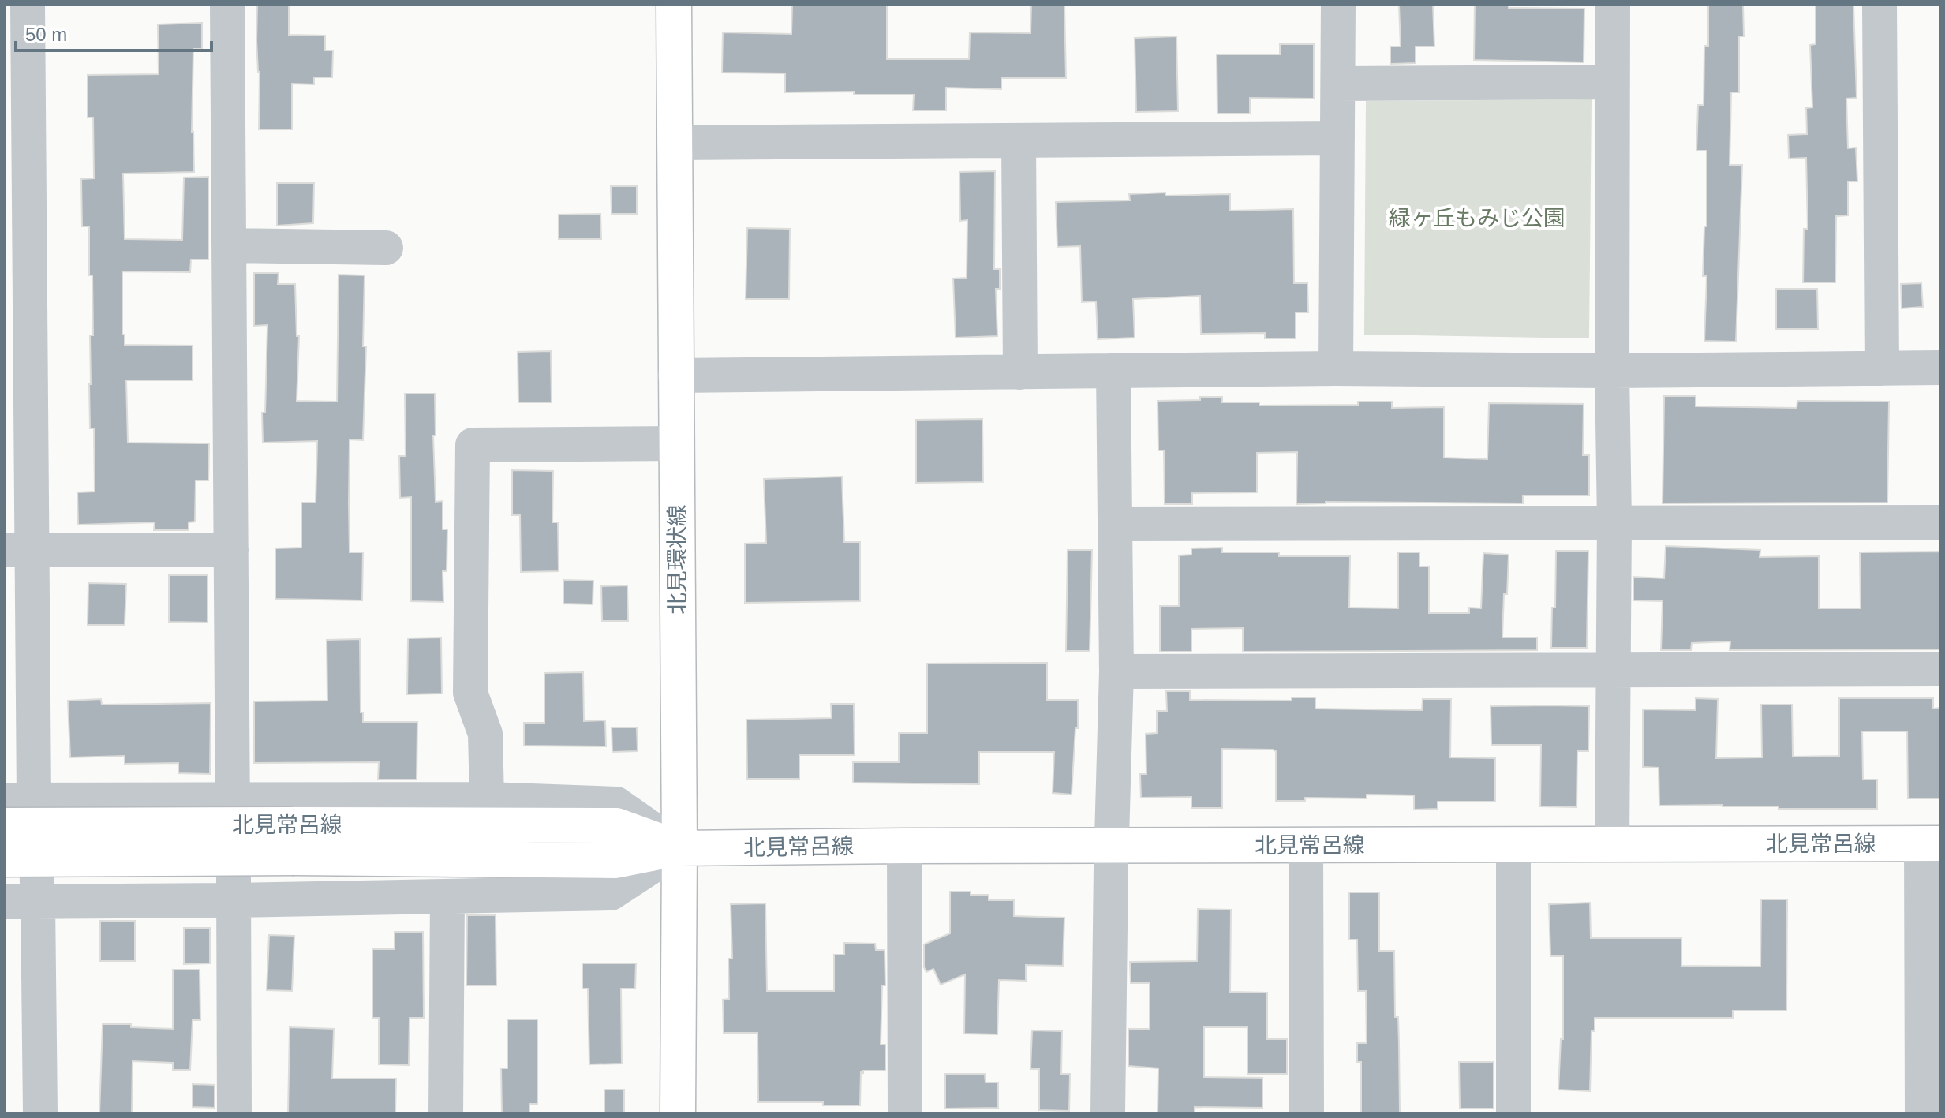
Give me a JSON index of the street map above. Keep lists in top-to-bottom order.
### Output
{
  "streets": {
    "main road": ["北見環状線", "北見常呂線"]
  },
  "crossings": [
    ["北見環状線", "北見常呂線"]
  ],
  "parks": ["緑ヶ丘もみじ公園"],
  "scale_bar": "50 m"
}
